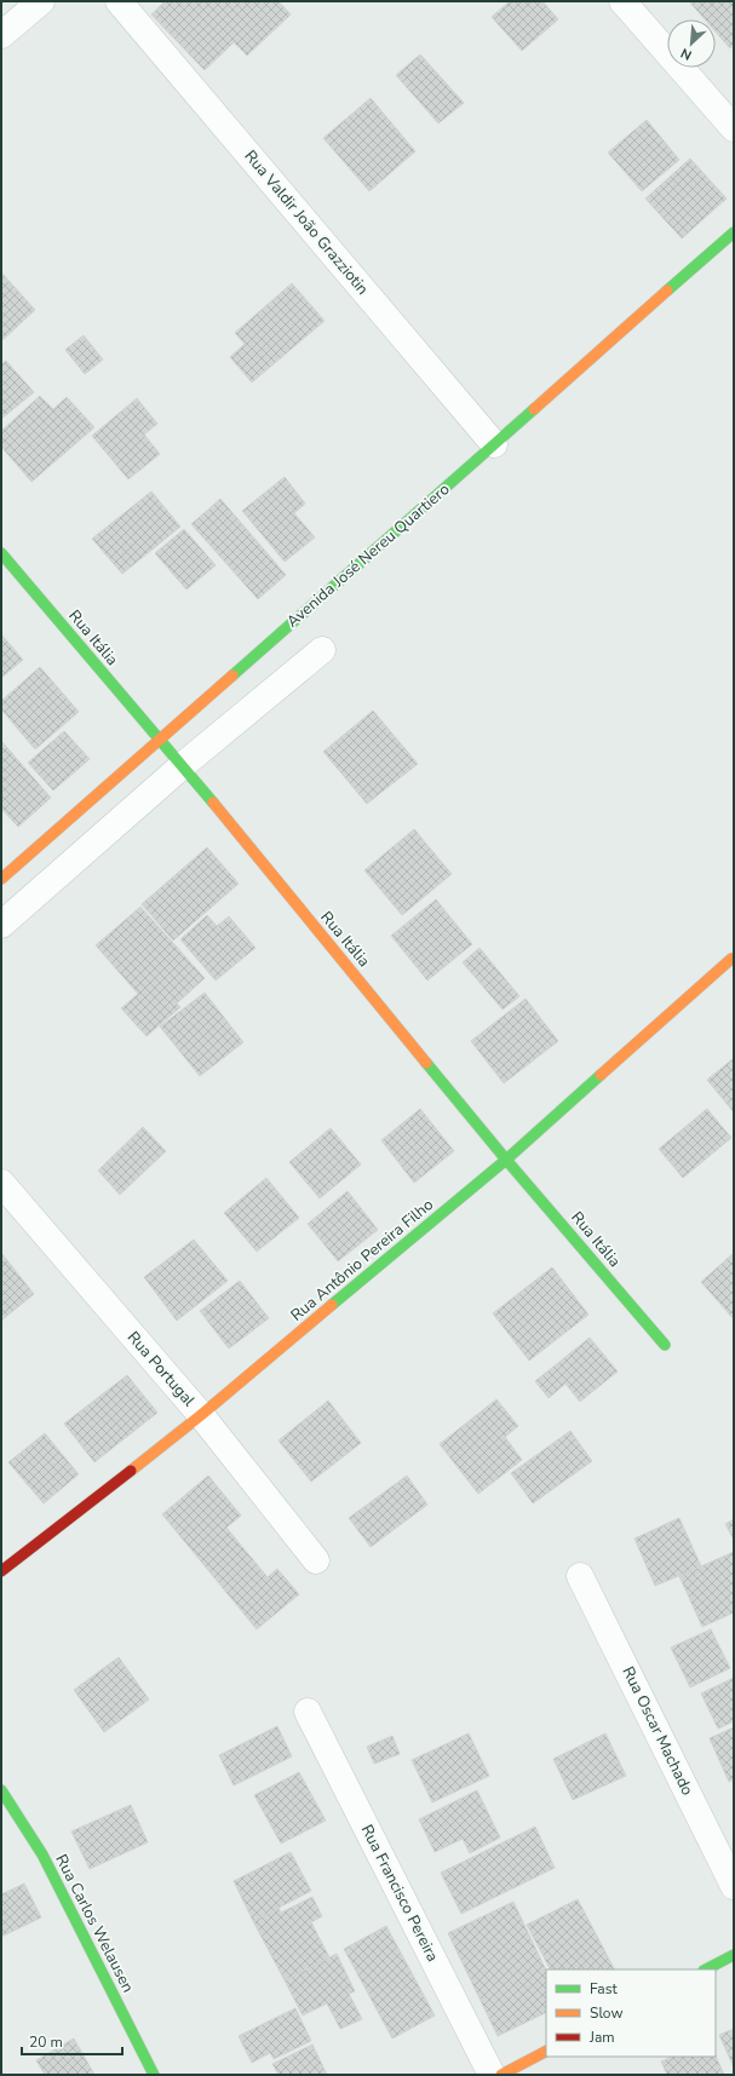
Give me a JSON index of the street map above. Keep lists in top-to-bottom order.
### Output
{
  "streets": {
    "street": [
      "Rua Valdir João Grazziotin",
      "Avenida José Nereu Quartiero",
      "Rua Itália",
      "Rua Antônio Pereira Filho",
      "Rua Portugal",
      "Rua Oscar Machado",
      "Rua Francisco Pereira",
      "Rua Carlos Welausen"
    ]
  },
  "crossings": [
    ["Rua Valdir João Grazziotin", "Avenida José Nereu Quartiero"],
    ["Avenida José Nereu Quartiero", "Rua Itália"],
    ["Rua Itália", "Rua Antônio Pereira Filho"],
    ["Rua Antônio Pereira Filho", "Rua Portugal"]
  ],
  "legend": ["Fast", "Slow", "Jam"],
  "scale_bar": "20 m",
  "north": "bottom left"
}
